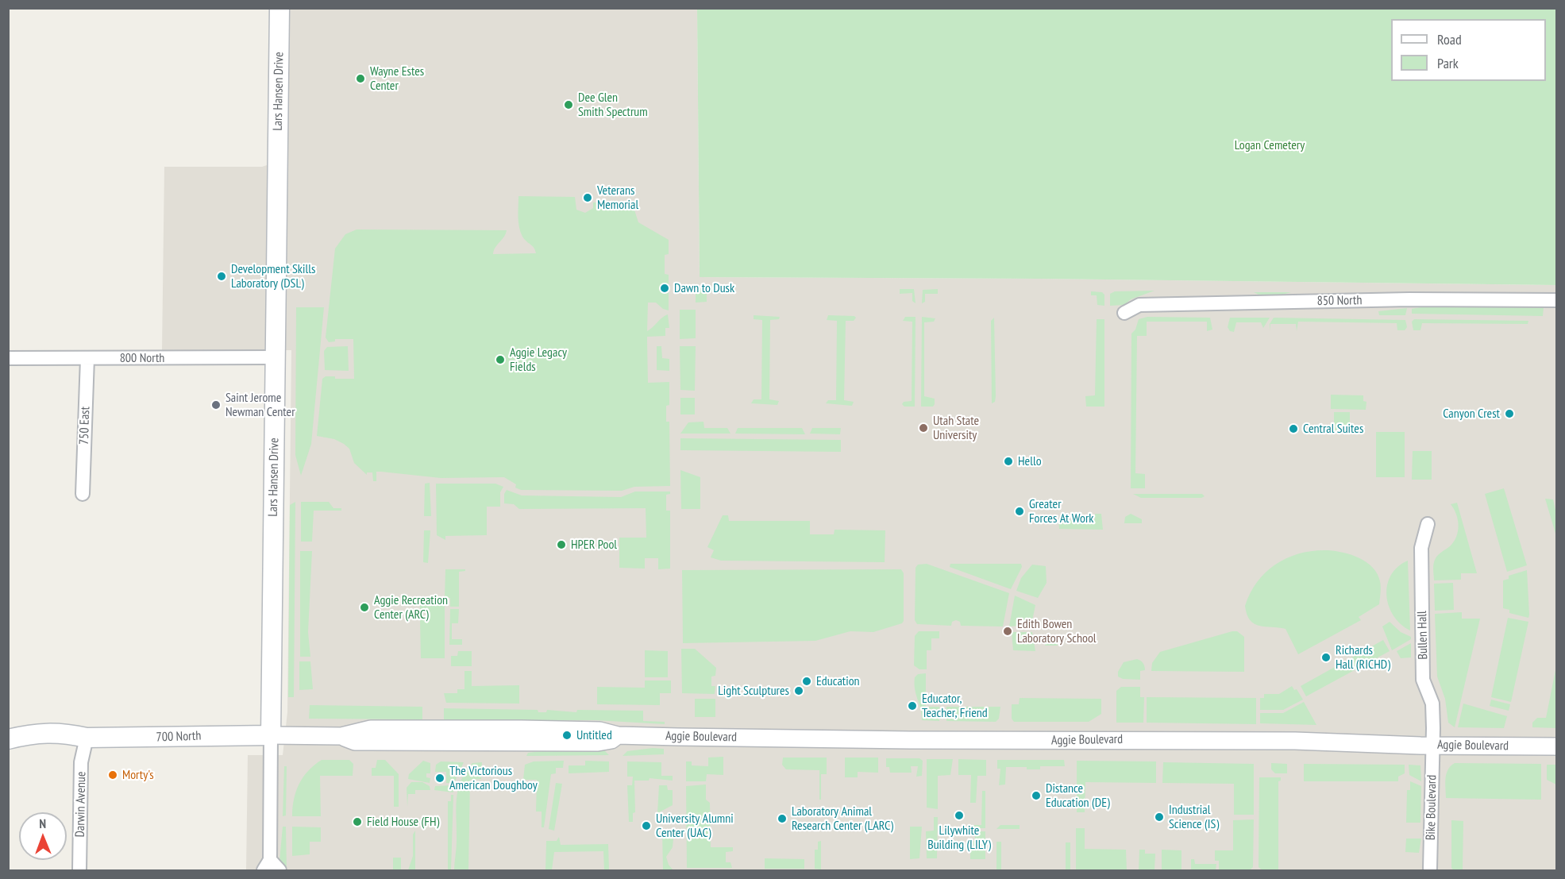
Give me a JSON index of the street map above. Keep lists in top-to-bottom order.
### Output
{
  "streets": {
    "main road": ["Lars Hansen Drive", "700 North"],
    "street": [
      "850 North",
      "800 North",
      "750 East",
      "Bullen Hall",
      "Aggie Boulevard",
      "Darwin Avenue",
      "Bike Boulevard"
    ]
  },
  "crossings": [
    ["Lars Hansen Drive", "800 North"],
    ["Lars Hansen Drive", "700 North"],
    ["Lars Hansen Drive", "Aggie Boulevard"],
    ["800 North", "750 East"],
    ["Bullen Hall", "Aggie Boulevard"],
    ["Bullen Hall", "Bike Boulevard"],
    ["700 North", "Aggie Boulevard"],
    ["700 North", "Darwin Avenue"],
    ["Aggie Boulevard", "Bike Boulevard"]
  ],
  "parks": ["Logan Cemetery"],
  "places": [
    "Wayne Estes Center",
    "Dee Glen Smith Spectrum",
    "Veterans Memorial",
    "Development Skills Laboratory (DSL)",
    "Dawn to Dusk",
    "Aggie Legacy Fields",
    "Saint Jerome Newman Center",
    "Canyon Crest",
    "Utah State University",
    "Central Suites",
    "Hello",
    "Greater Forces At Work",
    "HPER Pool",
    "Aggie Recreation Center (ARC)",
    "Edith Bowen Laboratory School",
    "Richards Hall (RICHD)",
    "Education",
    "Light Sculptures",
    "Educator, Teacher, Friend",
    "Untitled",
    "Morty's",
    "The Victorious American Doughboy",
    "Distance Education (DE)",
    "Lilywhite Building (LILY)",
    "Industrial Science (IS)",
    "Laboratory Animal Research Center (LARC)",
    "Field House (FH)",
    "University Alumni Center (UAC)"
  ],
  "legend": ["Road", "Park"],
  "north": "top"
}
